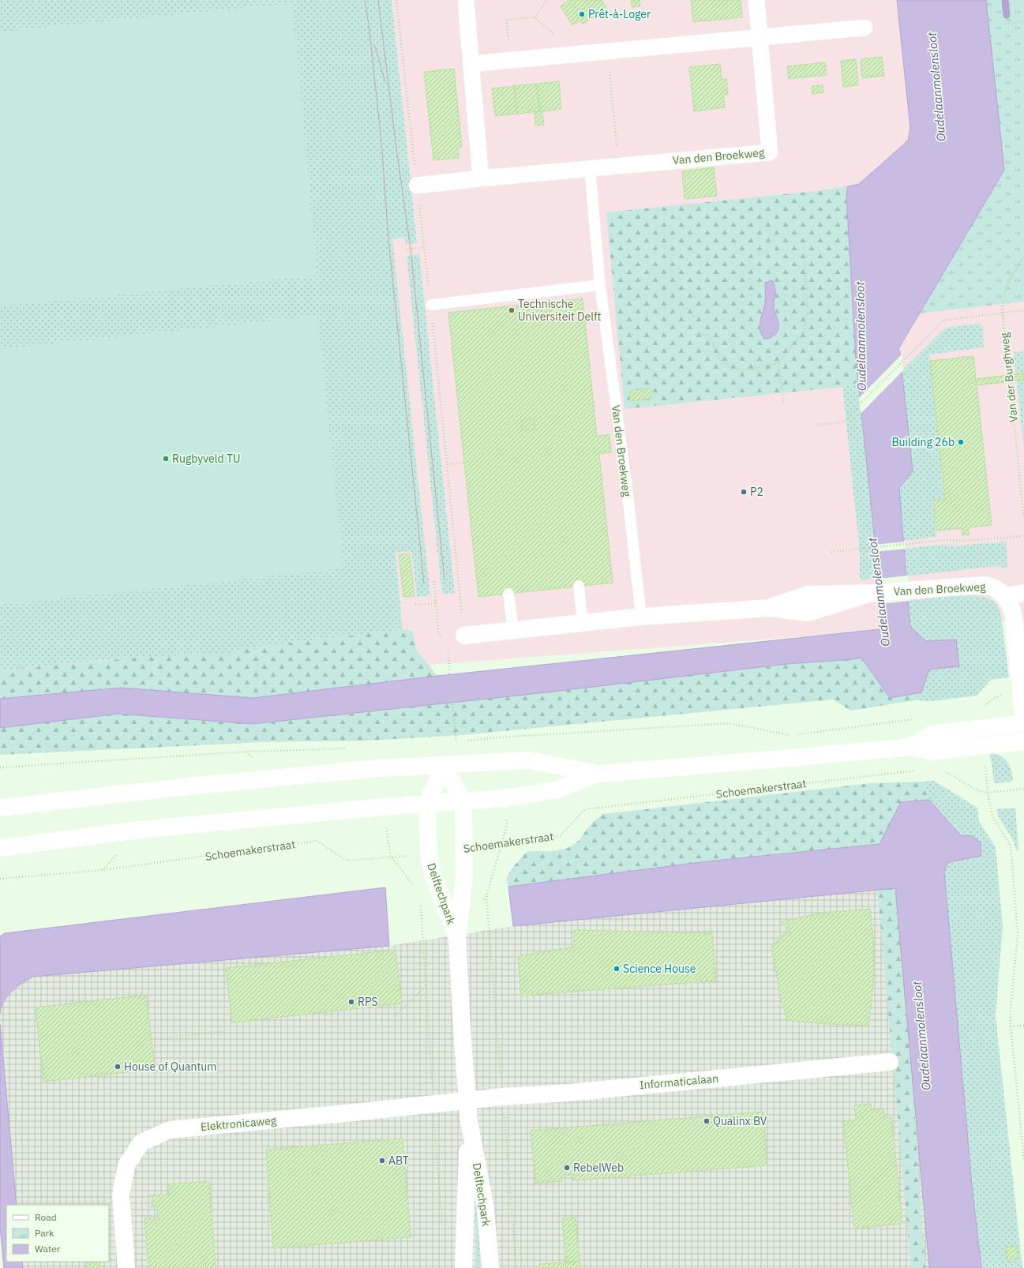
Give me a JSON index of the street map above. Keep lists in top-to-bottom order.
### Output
{
  "streets": {
    "street": [
      "Van den Broekweg",
      "Delftechpark",
      "Informaticalaan",
      "Elektronicaweg"
    ],
    "path": ["Van der Burghweg", "Schoemakerstraat"]
  },
  "crossings": [
    ["Schoemakerstraat", "Delftechpark"],
    ["Delftechpark", "Informaticalaan"],
    ["Delftechpark", "Elektronicaweg"],
    ["Informaticalaan", "Elektronicaweg"]
  ],
  "water": ["Oudelaanmolensloot"],
  "places": [
    "Prêt-à-Loger",
    "Technische Universiteit Delft",
    "Building 26b",
    "Rugbyveld TU",
    "P2",
    "Science House",
    "RPS",
    "House of Quantum",
    "Qualinx BV",
    "ABT",
    "RebelWeb"
  ],
  "legend": ["Road", "Park", "Water"]
}
